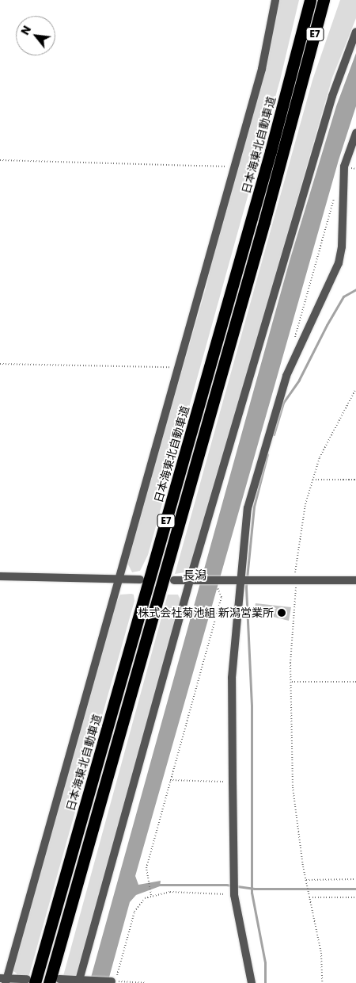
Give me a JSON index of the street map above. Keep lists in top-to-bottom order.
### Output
{
  "streets": {
    "highway": ["E7", "日本海東北自動車道"]
  },
  "districts": ["長潟"],
  "places": ["株式会社菊池組 新潟営業所"],
  "north": "top left"
}
